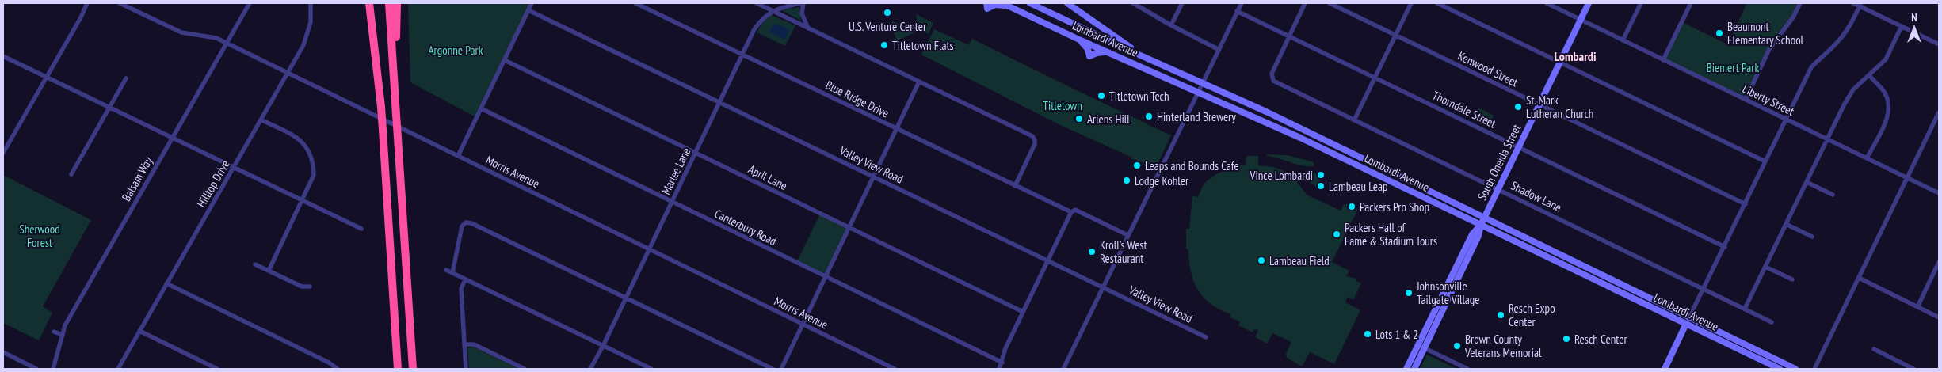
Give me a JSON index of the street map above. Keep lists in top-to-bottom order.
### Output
{
  "streets": {
    "main road": ["Lombardi Avenue", "South Oneida Street"],
    "street": [
      "Kenwood Street",
      "Blue Ridge Drive",
      "Liberty Street",
      "Thorndale Street",
      "Valley View Road",
      "Marlee Lane",
      "Morris Avenue",
      "April Lane",
      "Balsam Way",
      "Hilltop Drive",
      "Shadow Lane",
      "Canterbury Road"
    ]
  },
  "crossings": [
    ["Lombardi Avenue", "South Oneida Street"],
    ["Kenwood Street", "South Oneida Street"],
    ["Blue Ridge Drive", "Marlee Lane"],
    ["Liberty Street", "South Oneida Street"],
    ["Thorndale Street", "South Oneida Street"],
    ["Thorndale Street", "Shadow Lane"],
    ["South Oneida Street", "Shadow Lane"],
    ["Valley View Road", "Marlee Lane"],
    ["Marlee Lane", "Morris Avenue"],
    ["Marlee Lane", "April Lane"],
    ["Marlee Lane", "Canterbury Road"],
    ["Morris Avenue", "Balsam Way"],
    ["Morris Avenue", "Hilltop Drive"]
  ],
  "districts": ["Lombardi"],
  "parks": [
    "Argonne Park",
    "Biemert Park",
    "Titletown",
    "Sherwood Forest"
  ],
  "places": [
    "U.S. Venture Center",
    "Beaumont Elementary School",
    "Titletown Flats",
    "Titletown Tech",
    "St. Mark Lutheran Church",
    "Hinterland Brewery",
    "Ariens Hill",
    "Leaps and Bounds Cafe",
    "Vince Lombardi",
    "Lodge Kohler",
    "Lambeau Leap",
    "Packers Pro Shop",
    "Packers Hall of Fame & Stadium Tours",
    "Kroll's West Restaurant",
    "Lambeau Field",
    "Johnsonville Tailgate Village",
    "Resch Expo Center",
    "Lots 1 & 2",
    "Resch Center",
    "Brown County Veterans Memorial"
  ],
  "north": "top"
}
